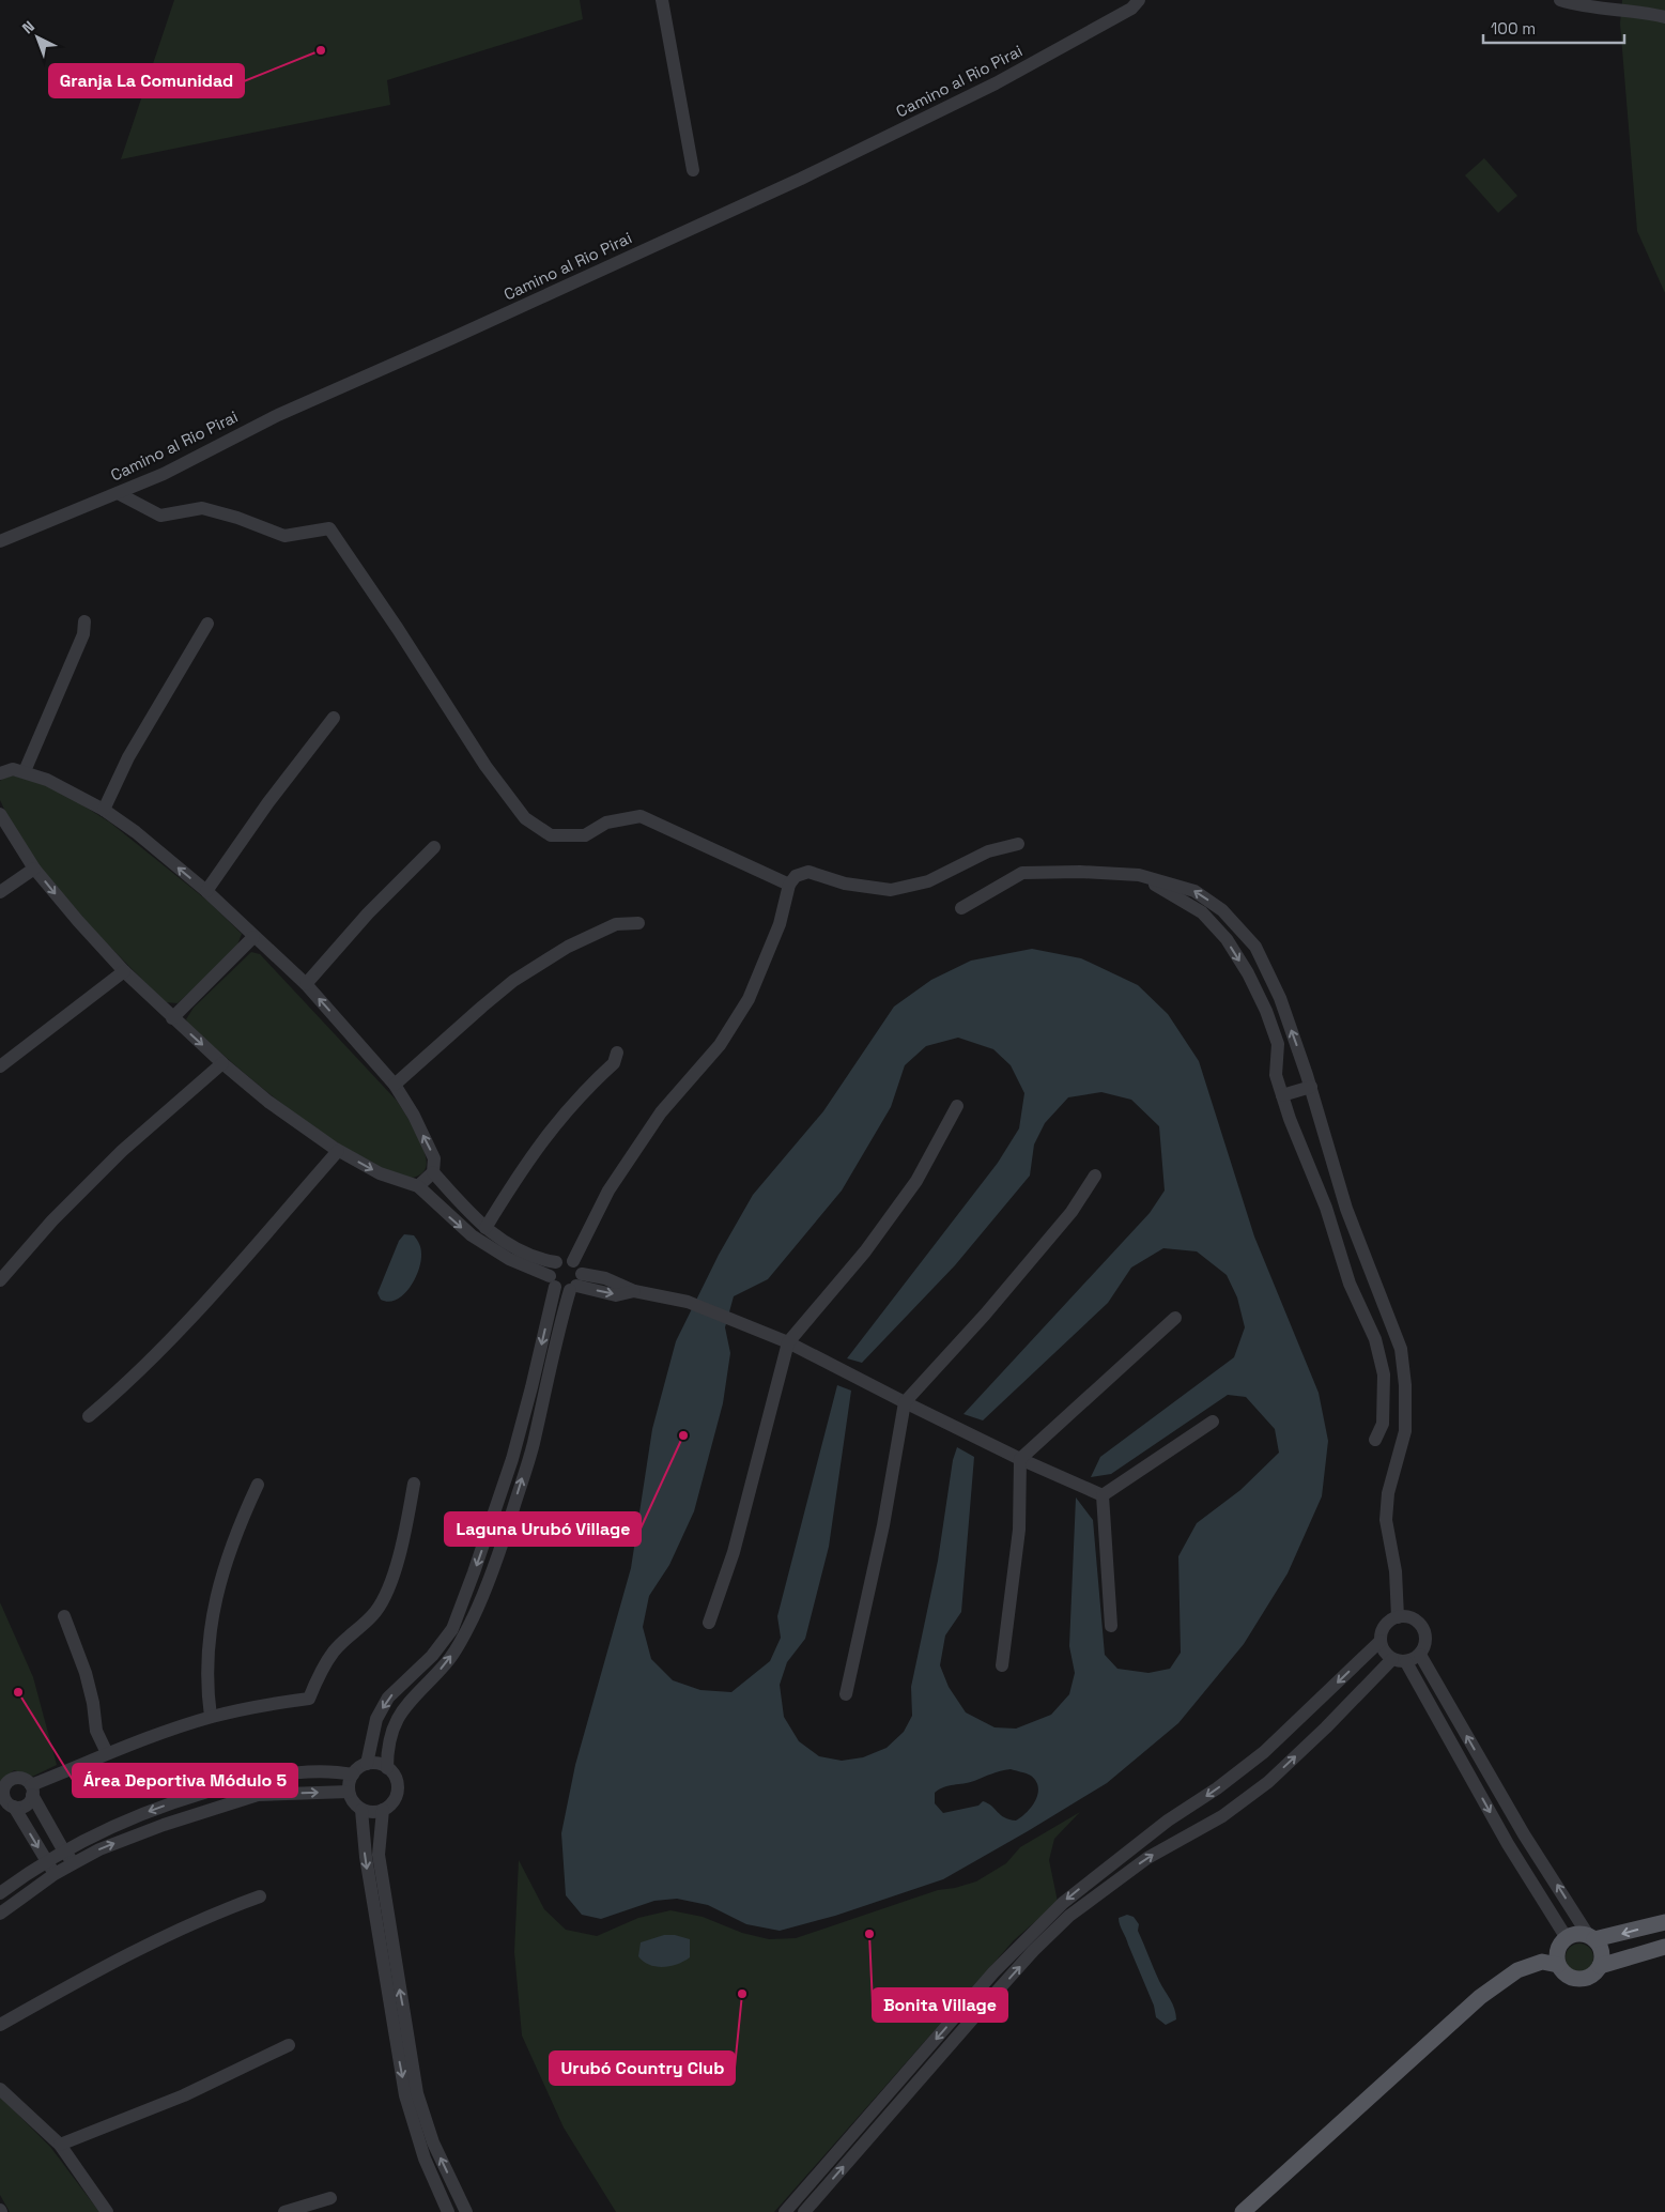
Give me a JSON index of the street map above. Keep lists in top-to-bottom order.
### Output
{
  "streets": {
    "street": ["Camino al Rio Pirai"]
  },
  "places": [
    "Granja La Comunidad",
    "Laguna Urubó Village",
    "Área Deportiva Módulo 5",
    "Bonita Village",
    "Urubó Country Club"
  ],
  "scale_bar": "100 m",
  "north": "top left"
}
